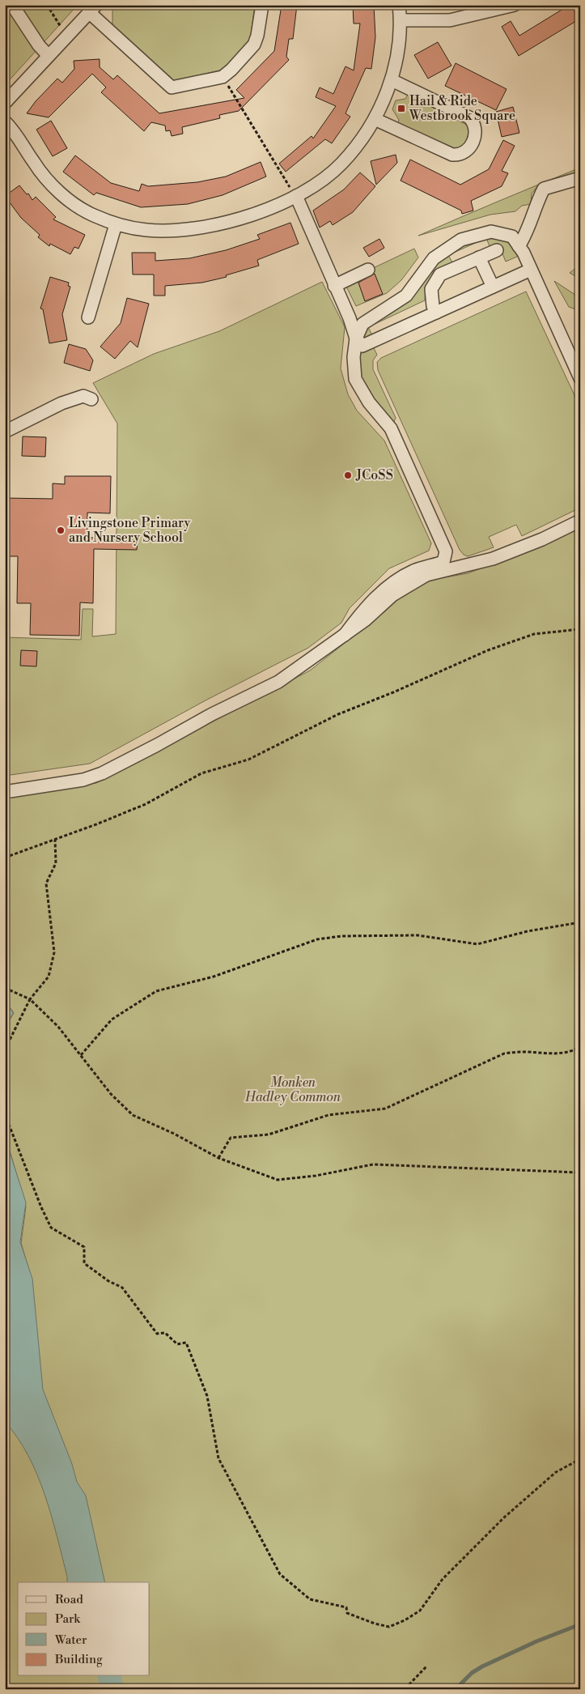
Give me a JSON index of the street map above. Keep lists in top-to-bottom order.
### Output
{
  "parks": ["Monken Hadley Common"],
  "places": {
    "transit": ["Hail & Ride Westbrook Square"],
    "other": ["JCoSS", "Livingstone Primary and Nursery School"]
  },
  "legend": [
    "Road",
    "Park",
    "Water",
    "Building"
  ]
}
